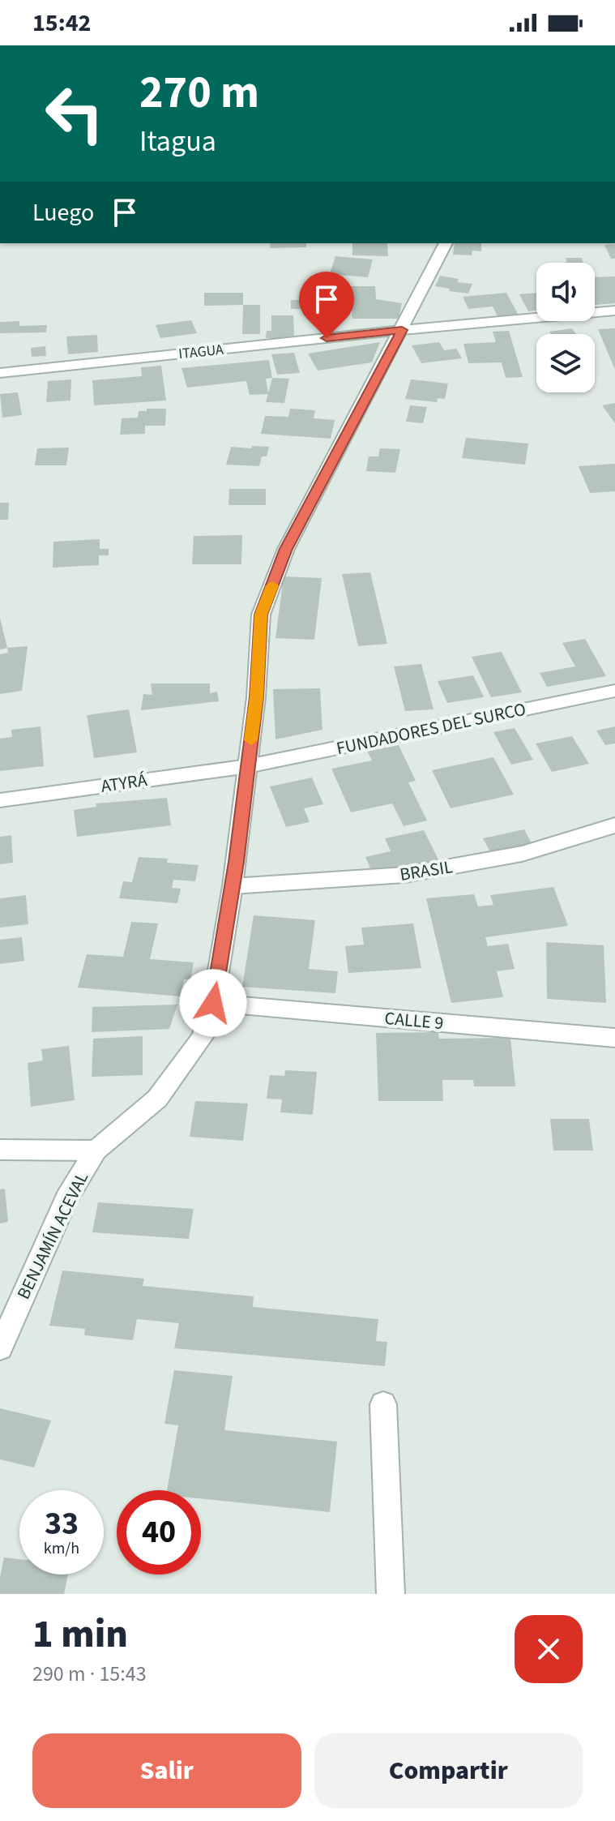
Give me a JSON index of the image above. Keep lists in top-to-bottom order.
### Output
{
  "streets": {
    "street": [
      "ITAGUA",
      "FUNDADORES DEL SURCO",
      "ATYRÁ",
      "BRASIL",
      "CALLE 9",
      "BENJAMÍN ACEVAL"
    ]
  },
  "crossings": [
    ["ITAGUA", "BENJAMÍN ACEVAL"],
    ["FUNDADORES DEL SURCO", "ATYRÁ"],
    ["FUNDADORES DEL SURCO", "BENJAMÍN ACEVAL"],
    ["ATYRÁ", "BENJAMÍN ACEVAL"],
    ["BRASIL", "BENJAMÍN ACEVAL"],
    ["CALLE 9", "BENJAMÍN ACEVAL"]
  ],
  "page": {
    "status": "15:42",
    "turn": ["270 m", "Itagua"],
    "then": "Luego",
    "speed": "33 km/h",
    "limit": "40",
    "heading": ["1 min", "290 m · 15:43"],
    "buttons": ["Salir", "Compartir"]
  }
}
